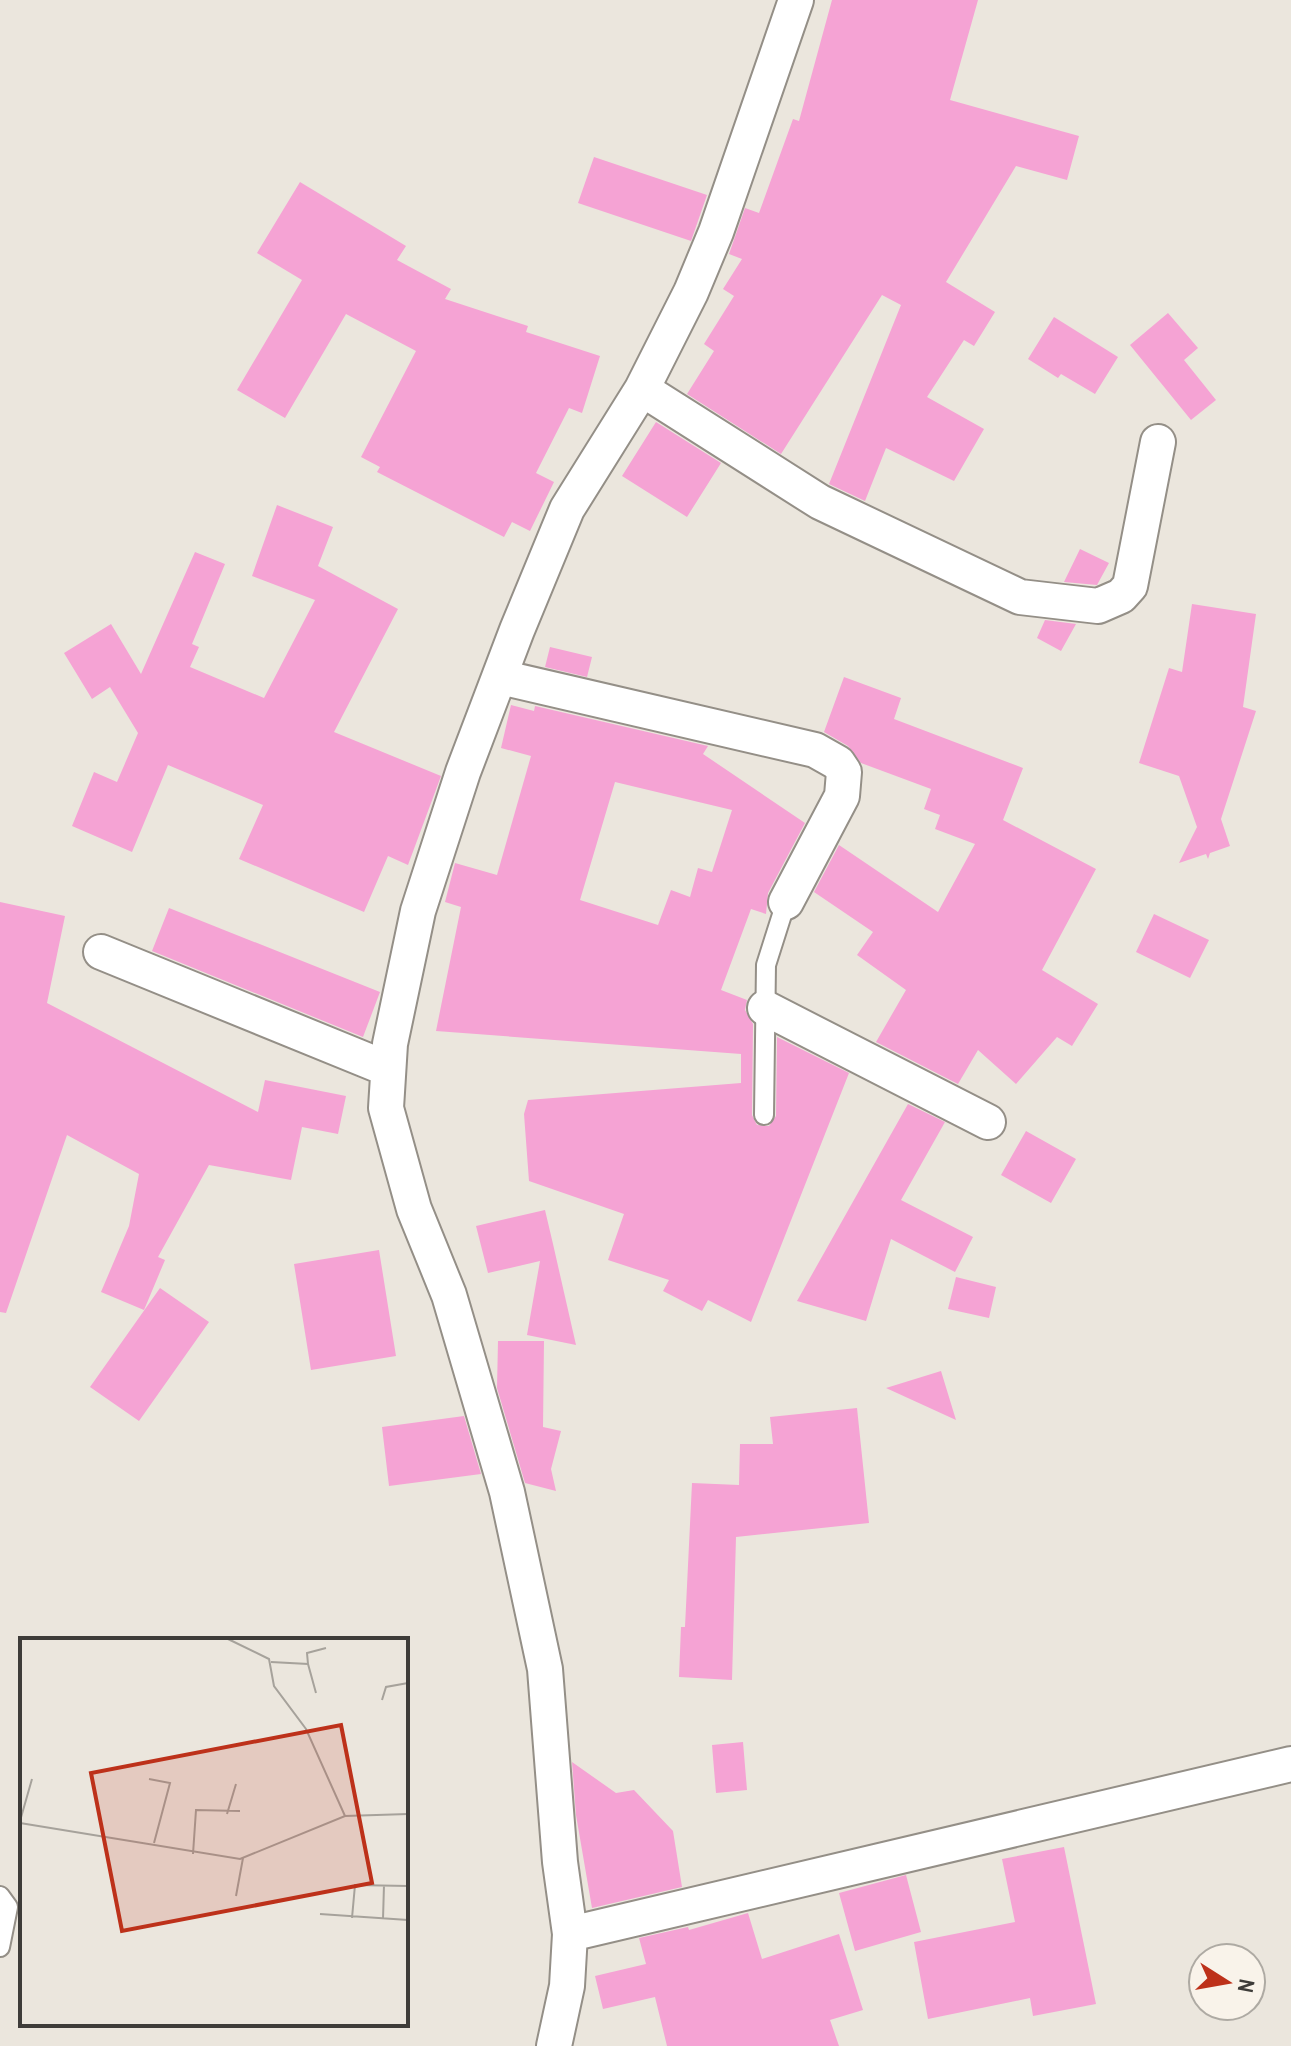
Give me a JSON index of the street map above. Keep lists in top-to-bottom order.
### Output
{
  "north": "right"
}
